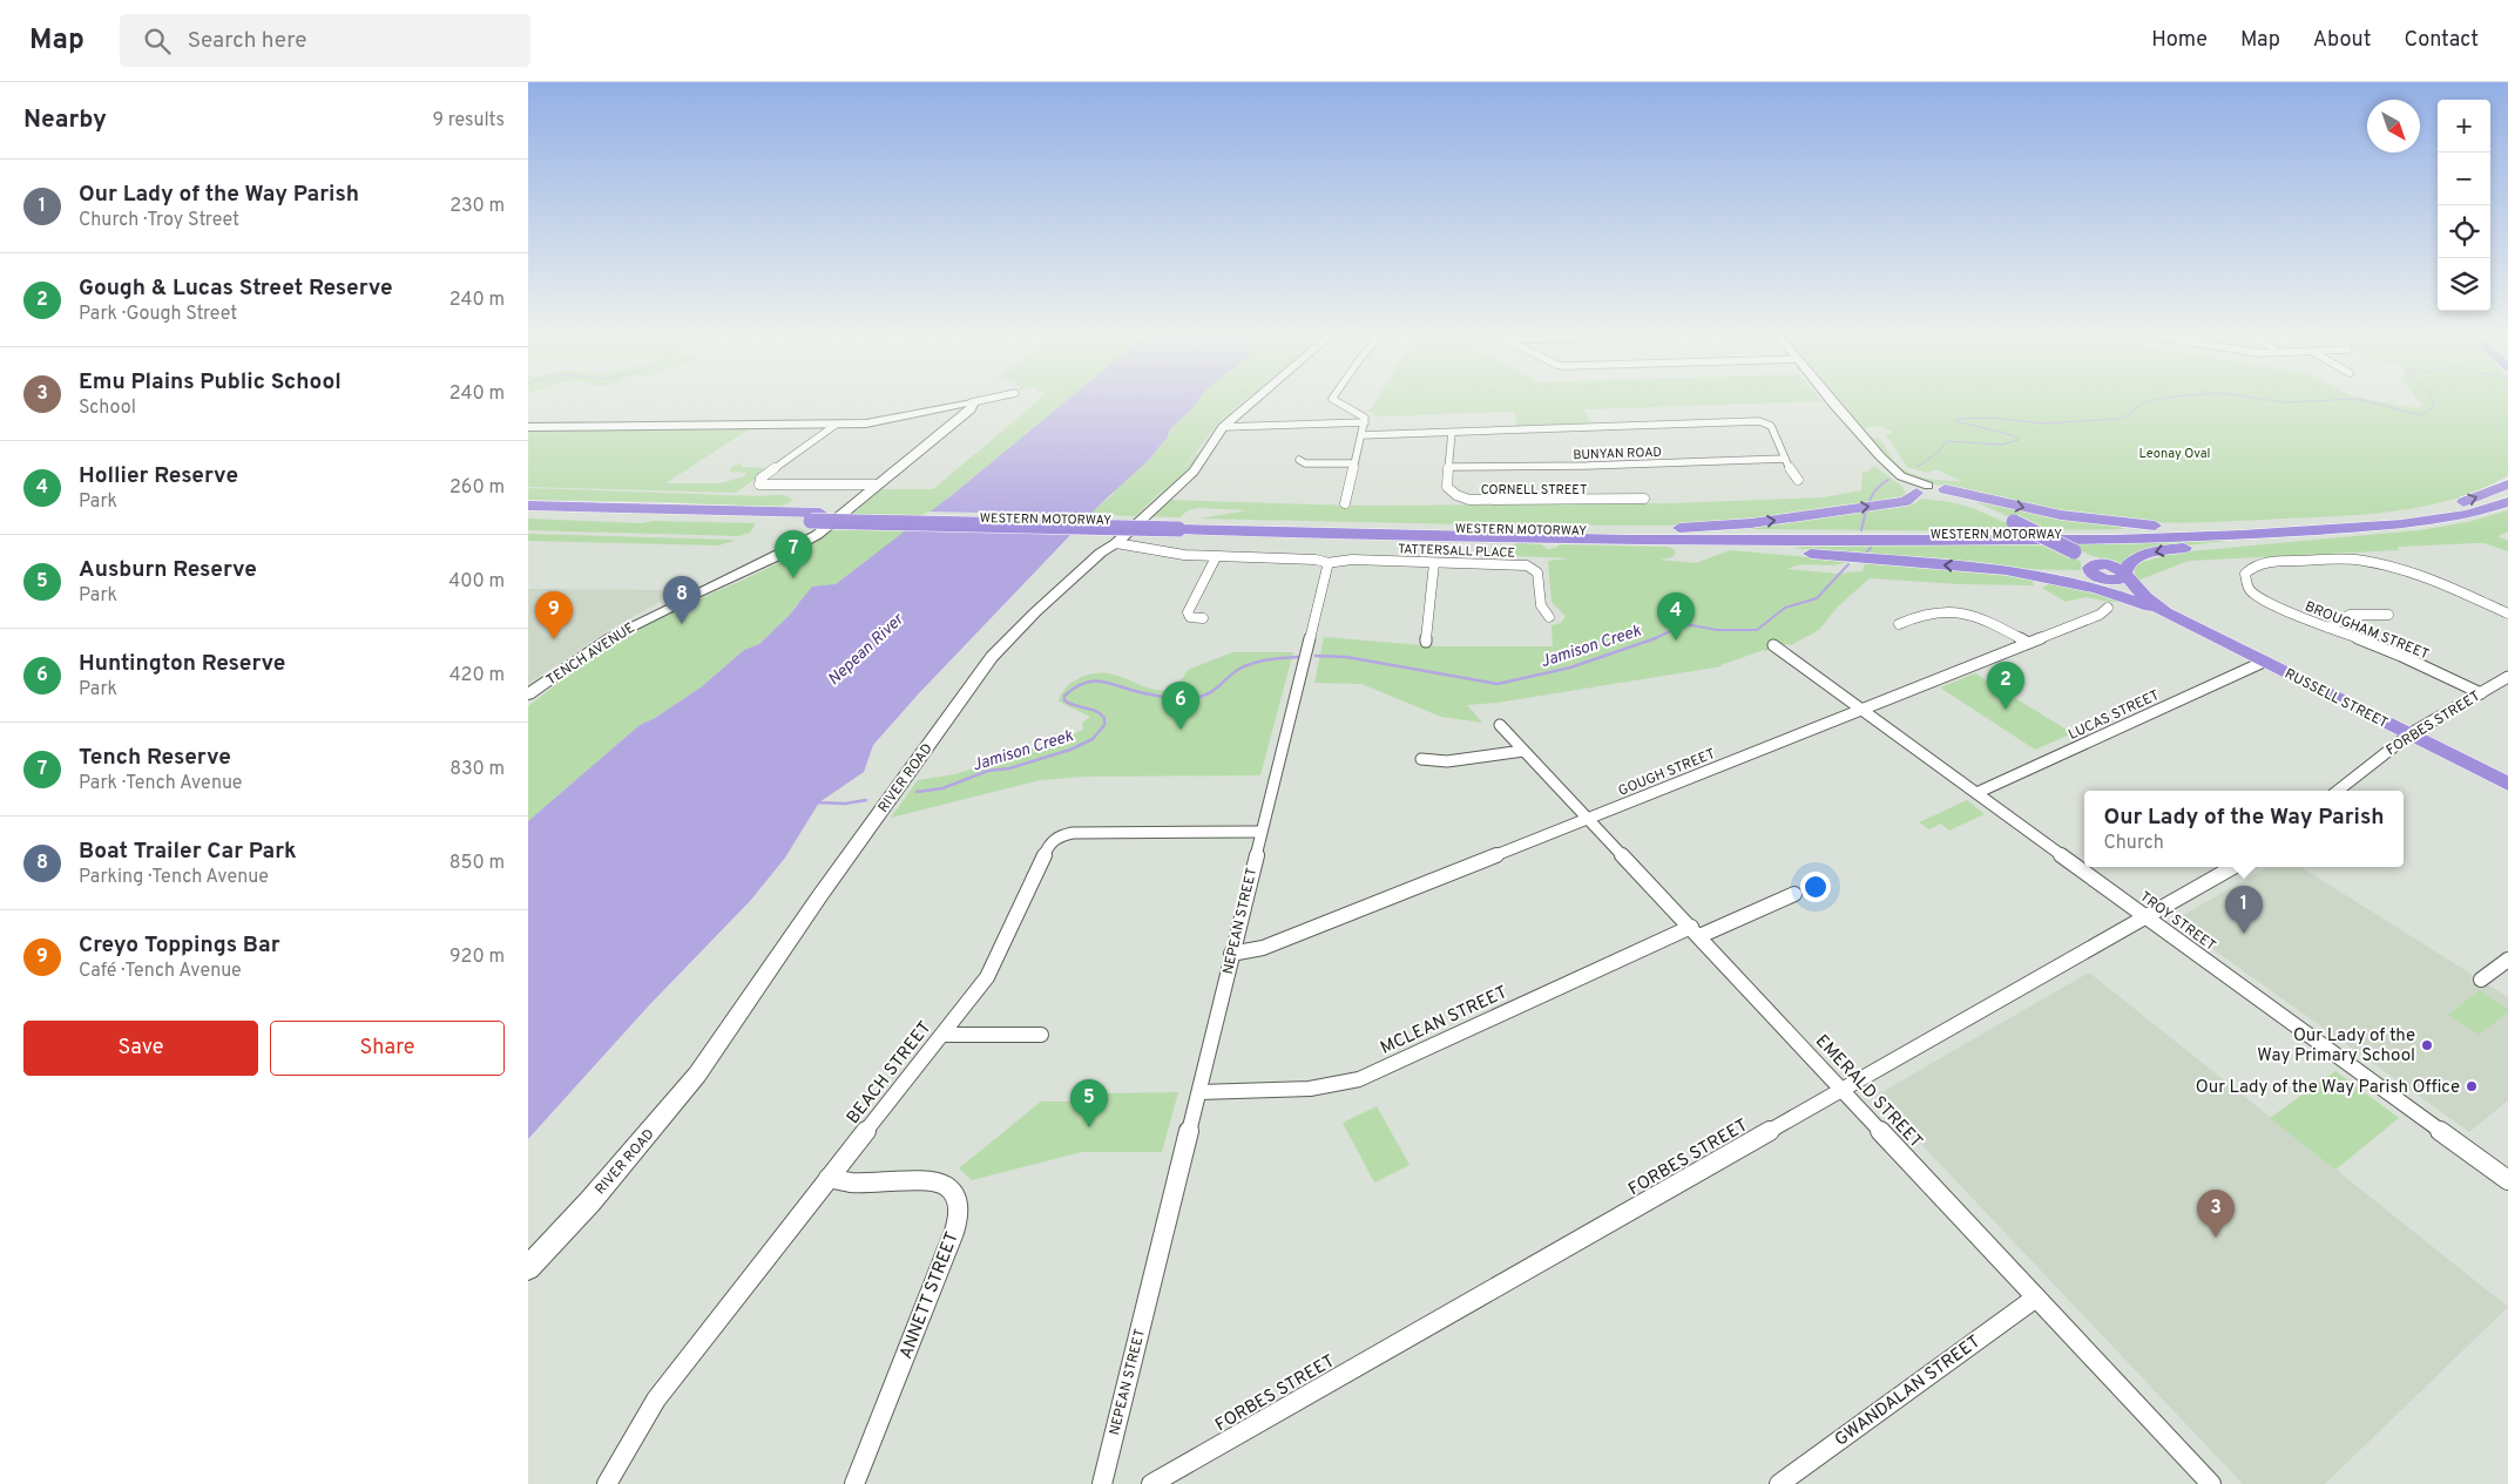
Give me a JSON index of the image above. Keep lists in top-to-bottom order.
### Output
{
  "streets": {
    "highway": ["WESTERN MOTORWAY", "RUSSELL STREET"],
    "street": [
      "BUNYAN ROAD",
      "CORNELL STREET",
      "TATTERSALL PLACE",
      "BROUGHAM STREET",
      "TENCH AVENUE",
      "LUCAS STREET",
      "FORBES STREET",
      "GOUGH STREET",
      "RIVER ROAD",
      "NEPEAN STREET",
      "TROY STREET",
      "MCLEAN STREET",
      "BEACH STREET",
      "EMERALD STREET",
      "ANNETT STREET",
      "GWANDALAN STREET"
    ]
  },
  "crossings": [
    ["BUNYAN ROAD", "CORNELL STREET"],
    ["TATTERSALL PLACE", "NEPEAN STREET"],
    ["BROUGHAM STREET", "FORBES STREET"],
    ["RUSSELL STREET", "LUCAS STREET"],
    ["RUSSELL STREET", "FORBES STREET"],
    ["LUCAS STREET", "TROY STREET"],
    ["FORBES STREET", "TROY STREET"],
    ["FORBES STREET", "EMERALD STREET"],
    ["GOUGH STREET", "NEPEAN STREET"],
    ["GOUGH STREET", "TROY STREET"],
    ["GOUGH STREET", "EMERALD STREET"],
    ["NEPEAN STREET", "MCLEAN STREET"],
    ["NEPEAN STREET", "BEACH STREET"],
    ["MCLEAN STREET", "EMERALD STREET"],
    ["BEACH STREET", "ANNETT STREET"],
    ["EMERALD STREET", "GWANDALAN STREET"]
  ],
  "water": ["Jamison Creek", "Nepean River"],
  "parks": ["Leonay Oval"],
  "places": ["Our Lady of the Way Primary School", "Our Lady of the Way Parish Office"],
  "north": "bottom right",
  "page": {
    "header": "Map",
    "search": "Search here",
    "nav": [
      "Home",
      "Map",
      "About",
      "Contact"
    ],
    "heading": ["Nearby", "9 results"],
    "map_buttons": ["+", "−"],
    "list": [
      {
        "mark": "1",
        "name": "Our Lady of the Way Parish",
        "note": "Church · Troy Street",
        "value": "230 m"
      },
      {
        "mark": "2",
        "name": "Gough & Lucas Street Reserve",
        "note": "Park · Gough Street",
        "value": "240 m"
      },
      {
        "mark": "3",
        "name": "Emu Plains Public School",
        "note": "School",
        "value": "240 m"
      },
      {
        "mark": "4",
        "name": "Hollier Reserve",
        "note": "Park",
        "value": "260 m"
      },
      {
        "mark": "5",
        "name": "Ausburn Reserve",
        "note": "Park",
        "value": "400 m"
      },
      {
        "mark": "6",
        "name": "Huntington Reserve",
        "note": "Park",
        "value": "420 m"
      },
      {
        "mark": "7",
        "name": "Tench Reserve",
        "note": "Park · Tench Avenue",
        "value": "830 m"
      },
      {
        "mark": "8",
        "name": "Boat Trailer Car Park",
        "note": "Parking · Tench Avenue",
        "value": "850 m"
      },
      {
        "mark": "9",
        "name": "Creyo Toppings Bar",
        "note": "Café · Tench Avenue",
        "value": "920 m"
      }
    ],
    "pins": [
      "7",
      "8",
      "9",
      "4",
      "2",
      "6",
      "1",
      "5",
      "3"
    ],
    "popup": ["Our Lady of the Way Parish", "Church"],
    "buttons": ["Save", "Share"]
  }
}
